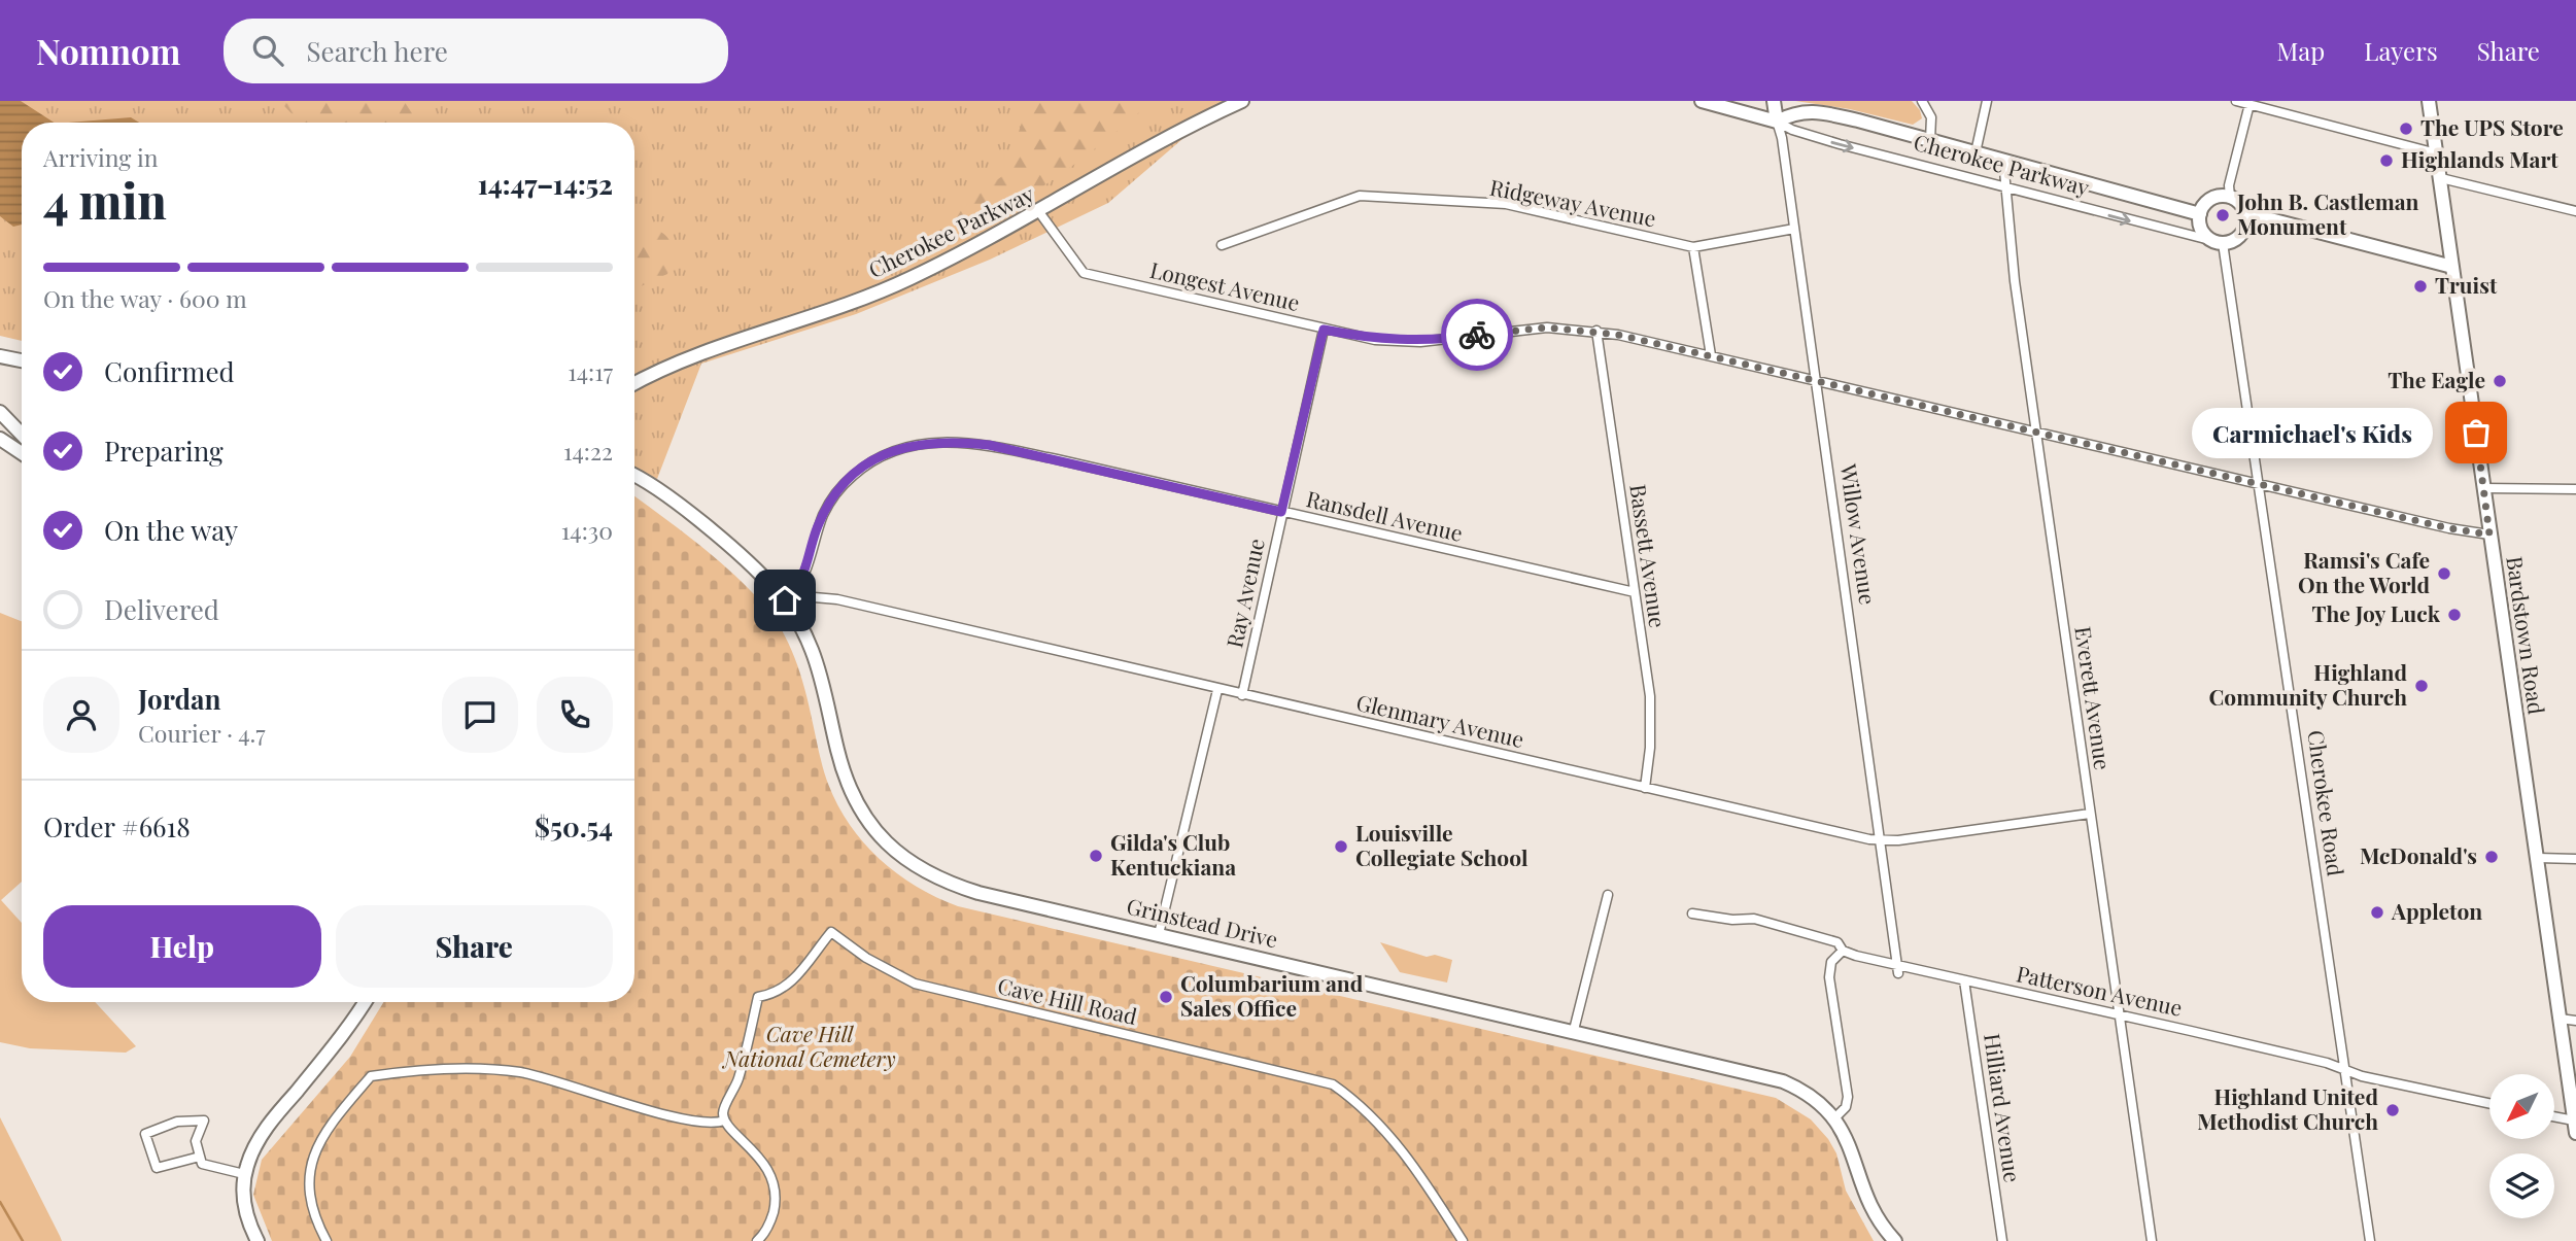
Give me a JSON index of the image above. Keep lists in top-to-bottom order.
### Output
{
  "streets": {
    "main road": [
      "Cherokee Parkway",
      "Willow Avenue",
      "Bardstown Road",
      "Grinstead Drive"
    ],
    "street": [
      "Ridgeway Avenue",
      "Longest Avenue",
      "Ransdell Avenue",
      "Bassett Avenue",
      "Ray Avenue",
      "Everett Avenue",
      "Glenmary Avenue",
      "Cherokee Road",
      "Patterson Avenue",
      "Cave Hill Road",
      "Hilliard Avenue"
    ]
  },
  "crossings": [
    ["Cherokee Parkway", "Longest Avenue"],
    ["Cherokee Parkway", "Willow Avenue"],
    ["Cherokee Parkway", "Everett Avenue"],
    ["Cherokee Parkway", "Cherokee Road"],
    ["Ridgeway Avenue", "Willow Avenue"],
    ["Longest Avenue", "Willow Avenue"],
    ["Longest Avenue", "Bassett Avenue"],
    ["Longest Avenue", "Ray Avenue"],
    ["Longest Avenue", "Bardstown Road"],
    ["Longest Avenue", "Everett Avenue"],
    ["Longest Avenue", "Cherokee Road"],
    ["Ransdell Avenue", "Bassett Avenue"],
    ["Ransdell Avenue", "Ray Avenue"],
    ["Ransdell Avenue", "Glenmary Avenue"],
    ["Ransdell Avenue", "Grinstead Drive"],
    ["Willow Avenue", "Glenmary Avenue"],
    ["Willow Avenue", "Patterson Avenue"],
    ["Bassett Avenue", "Glenmary Avenue"],
    ["Ray Avenue", "Glenmary Avenue"],
    ["Everett Avenue", "Glenmary Avenue"],
    ["Everett Avenue", "Patterson Avenue"],
    ["Glenmary Avenue", "Grinstead Drive"],
    ["Cherokee Road", "Patterson Avenue"],
    ["Patterson Avenue", "Hilliard Avenue"]
  ],
  "parks": ["Cave Hill National Cemetery"],
  "places": [
    "The UPS Store",
    "Highlands Mart",
    "John B. Castleman Monument",
    "Truist",
    "The Eagle",
    "Carmichael's Kids",
    "Ramsi's Cafe On the World",
    "The Joy Luck",
    "Highland Community Church",
    "Louisville Collegiate School",
    "Gilda's Club Kentuckiana",
    "McDonald's",
    "Appleton",
    "Columbarium and Sales Office",
    "Highland United Methodist Church"
  ],
  "north": "bottom left",
  "page": {
    "header": "Nomnom",
    "search": "Search here",
    "nav": ["Map", "Layers", "Share"],
    "heading": ["4 min", "Arriving in", "14:47–14:52"],
    "panel": [
      "Jordan",
      "Courier · 4.7",
      "Order #6618",
      "$50.54"
    ],
    "bar": "On the way · 600 m",
    "list": [
      ["Confirmed", "14:17"],
      ["Preparing", "14:22"],
      ["On the way", "14:30"],
      "Delivered"
    ],
    "bubble": "Carmichael's Kids",
    "buttons": ["Help", "Share"]
  }
}
